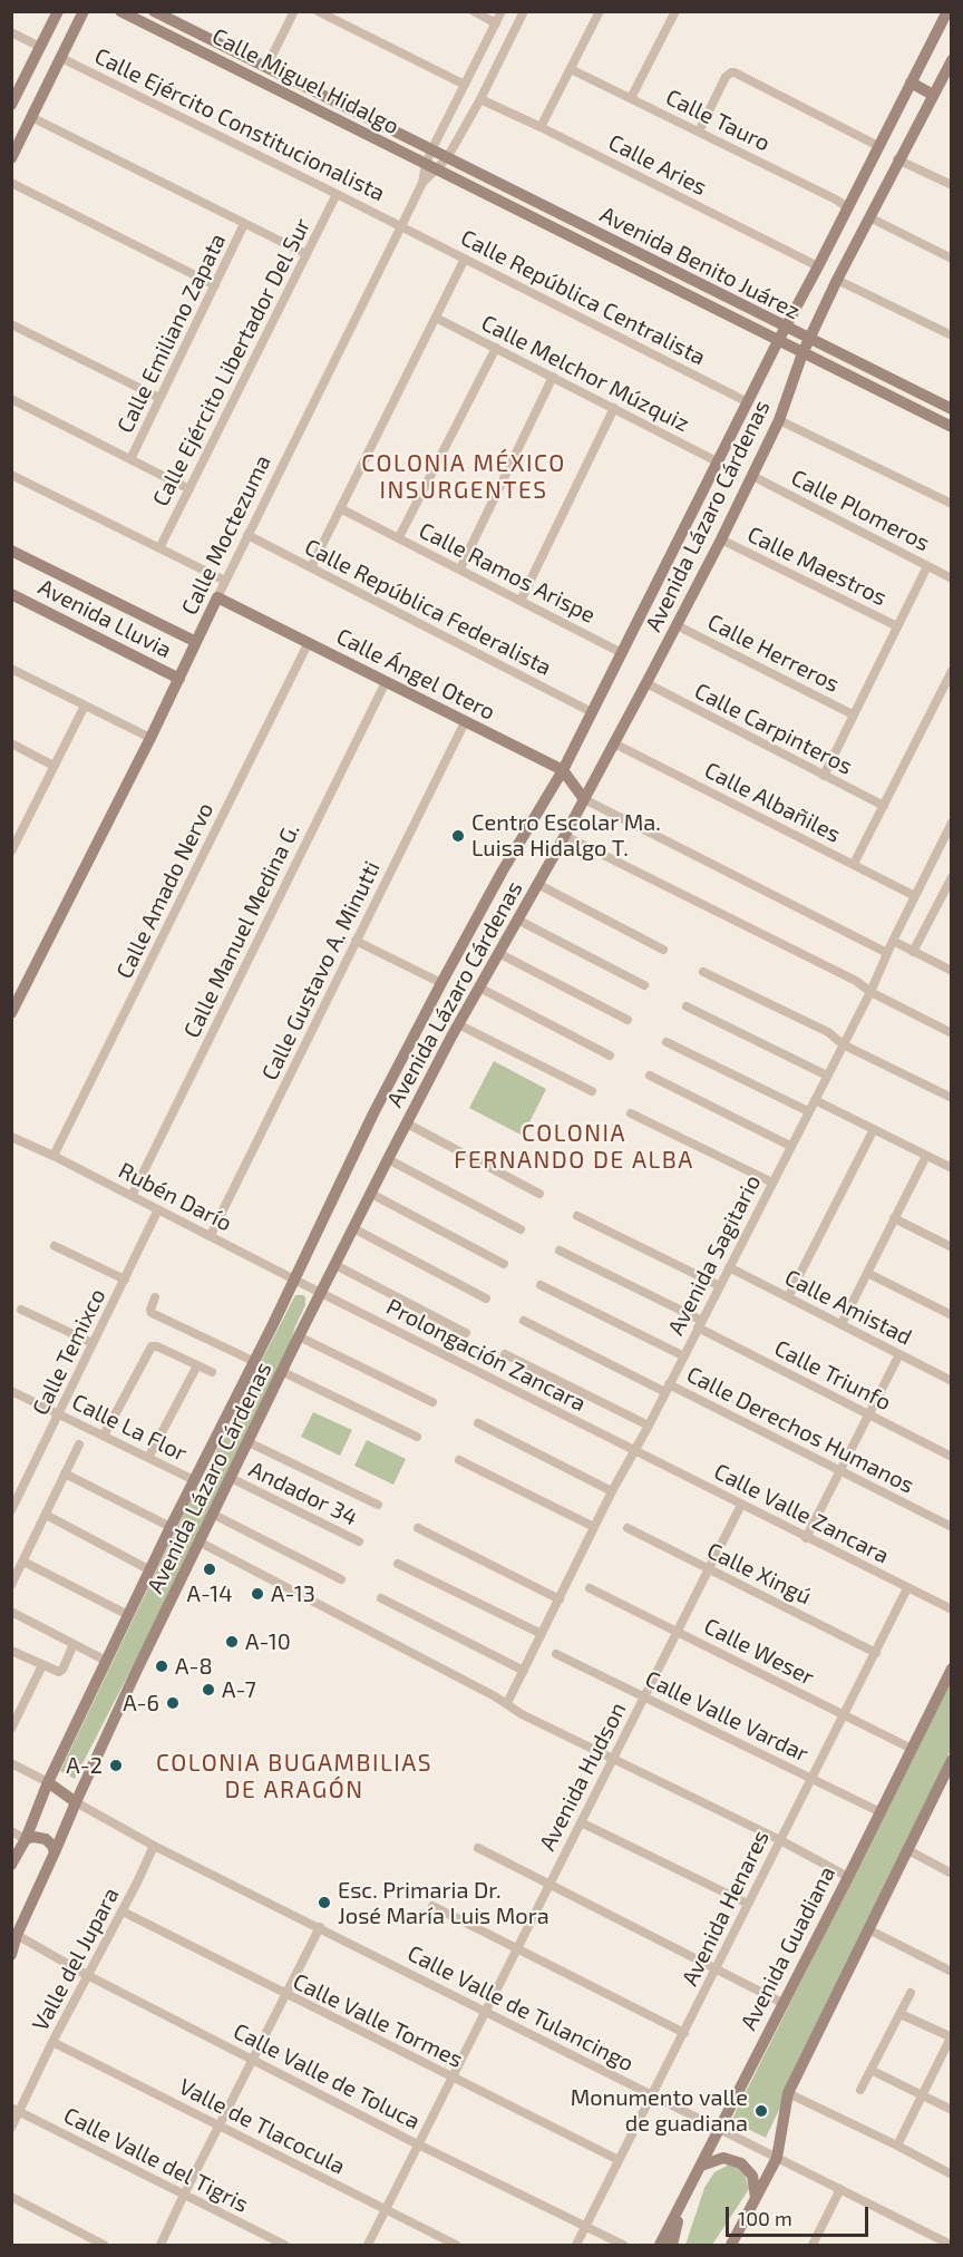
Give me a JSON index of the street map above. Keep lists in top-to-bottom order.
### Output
{
  "streets": {
    "street": [
      "Calle Miguel Hidalgo",
      "Calle Tauro",
      "Calle Ejército Constitucionalista",
      "Calle Aries",
      "Avenida Benito Juárez",
      "Calle República Centralista",
      "Calle Emiliano Zapata",
      "Calle Ejército Libertador Del Sur",
      "Calle Melchor Múzquiz",
      "Calle Plomeros",
      "Avenida Lázaro Cárdenas",
      "Calle Moctezuma",
      "Calle Maestros",
      "Calle Ramos Arispe",
      "Calle República Federalista",
      "Avenida Lluvia",
      "Calle Herreros",
      "Calle Ángel Otero",
      "Calle Carpinteros",
      "Calle Albañiles",
      "Calle Amado Nervo",
      "Calle Manuel Medina G.",
      "Calle Gustavo A. Minutti",
      "Rubén Darío",
      "Avenida Sagitario",
      "Calle Amistad",
      "Calle Temixco",
      "Prolongación Zancara",
      "Calle Triunfo",
      "Calle La Flor",
      "Calle Derechos Humanos",
      "Andador 34",
      "Calle Valle Zancara",
      "Calle Xingú",
      "Calle Weser",
      "Calle Valle Vardar",
      "Avenida Hudson",
      "Avenida Henares",
      "Avenida Guadiana",
      "Valle del Jupara",
      "Calle Valle de Tulancingo",
      "Calle Valle Tormes",
      "Calle Valle de Toluca",
      "Valle de Tlacocula",
      "Calle Valle del Tigris"
    ]
  },
  "crossings": [
    ["Calle Miguel Hidalgo", "Avenida Benito Juárez"],
    ["Calle Miguel Hidalgo", "Calle Moctezuma"],
    ["Calle Tauro", "Avenida Lázaro Cárdenas"],
    ["Calle Ejército Constitucionalista", "Calle República Centralista"],
    ["Calle Ejército Constitucionalista", "Calle Ejército Libertador Del Sur"],
    ["Calle Ejército Constitucionalista", "Calle Moctezuma"],
    ["Calle Aries", "Avenida Lázaro Cárdenas"],
    ["Calle Aries", "Calle Moctezuma"],
    ["Avenida Benito Juárez", "Avenida Lázaro Cárdenas"],
    ["Avenida Benito Juárez", "Calle Moctezuma"],
    ["Calle República Centralista", "Avenida Lázaro Cárdenas"],
    ["Calle República Centralista", "Calle Moctezuma"],
    ["Calle Melchor Múzquiz", "Avenida Lázaro Cárdenas"],
    ["Calle Plomeros", "Avenida Lázaro Cárdenas"],
    ["Avenida Lázaro Cárdenas", "Calle Maestros"],
    ["Avenida Lázaro Cárdenas", "Calle Ramos Arispe"],
    ["Avenida Lázaro Cárdenas", "Calle República Federalista"],
    ["Avenida Lázaro Cárdenas", "Calle Herreros"],
    ["Avenida Lázaro Cárdenas", "Calle Ángel Otero"],
    ["Avenida Lázaro Cárdenas", "Calle Carpinteros"],
    ["Avenida Lázaro Cárdenas", "Calle Albañiles"],
    ["Avenida Lázaro Cárdenas", "Rubén Darío"],
    ["Avenida Lázaro Cárdenas", "Prolongación Zancara"],
    ["Avenida Lázaro Cárdenas", "Calle La Flor"],
    ["Avenida Lázaro Cárdenas", "Andador 34"],
    ["Avenida Lázaro Cárdenas", "Calle Valle de Tulancingo"],
    ["Avenida Lázaro Cárdenas", "Calle Valle de Toluca"],
    ["Calle Moctezuma", "Calle República Federalista"],
    ["Calle Moctezuma", "Avenida Lluvia"],
    ["Calle Moctezuma", "Calle Ángel Otero"],
    ["Calle Ángel Otero", "Calle Amado Nervo"],
    ["Calle Ángel Otero", "Calle Manuel Medina G."],
    ["Calle Ángel Otero", "Calle Gustavo A. Minutti"],
    ["Calle Albañiles", "Avenida Sagitario"],
    ["Calle Amado Nervo", "Rubén Darío"],
    ["Calle Manuel Medina G.", "Rubén Darío"],
    ["Calle Gustavo A. Minutti", "Rubén Darío"],
    ["Rubén Darío", "Calle Temixco"],
    ["Rubén Darío", "Prolongación Zancara"],
    ["Avenida Sagitario", "Calle Amistad"],
    ["Avenida Sagitario", "Prolongación Zancara"],
    ["Avenida Sagitario", "Calle Triunfo"],
    ["Avenida Sagitario", "Calle Derechos Humanos"],
    ["Avenida Sagitario", "Calle Valle Zancara"],
    ["Calle Temixco", "Calle La Flor"],
    ["Prolongación Zancara", "Calle Valle Zancara"],
    ["Calle Valle Zancara", "Avenida Hudson"],
    ["Calle Valle Zancara", "Avenida Henares"],
    ["Calle Xingú", "Avenida Hudson"],
    ["Calle Xingú", "Avenida Henares"],
    ["Calle Weser", "Avenida Hudson"],
    ["Calle Weser", "Avenida Henares"],
    ["Calle Weser", "Avenida Guadiana"],
    ["Calle Valle Vardar", "Avenida Hudson"],
    ["Calle Valle Vardar", "Avenida Henares"],
    ["Calle Valle Vardar", "Avenida Guadiana"],
    ["Avenida Hudson", "Calle Valle de Tulancingo"],
    ["Avenida Hudson", "Calle Valle Tormes"],
    ["Avenida Hudson", "Calle Valle de Toluca"],
    ["Avenida Hudson", "Valle de Tlacocula"],
    ["Avenida Henares", "Calle Valle de Tulancingo"],
    ["Avenida Henares", "Calle Valle Tormes"],
    ["Avenida Henares", "Calle Valle de Toluca"],
    ["Avenida Guadiana", "Calle Valle de Tulancingo"],
    ["Valle del Jupara", "Calle Valle de Tulancingo"],
    ["Valle del Jupara", "Calle Valle Tormes"],
    ["Valle del Jupara", "Calle Valle de Toluca"],
    ["Valle del Jupara", "Valle de Tlacocula"],
    ["Valle del Jupara", "Calle Valle del Tigris"]
  ],
  "districts": ["COLONIA MÉXICO INSURGENTES", "COLONIA FERNANDO DE ALBA", "COLONIA BUGAMBILIAS DE ARAGÓN"],
  "places": [
    "Centro Escolar Ma. Luisa Hidalgo T.",
    "A-14",
    "A-13",
    "A-10",
    "A-8",
    "A-7",
    "A-6",
    "A-2",
    "Esc. Primaria Dr. José María Luis Mora",
    "Monumento valle de guadiana"
  ],
  "scale_bar": "100 m"
}
